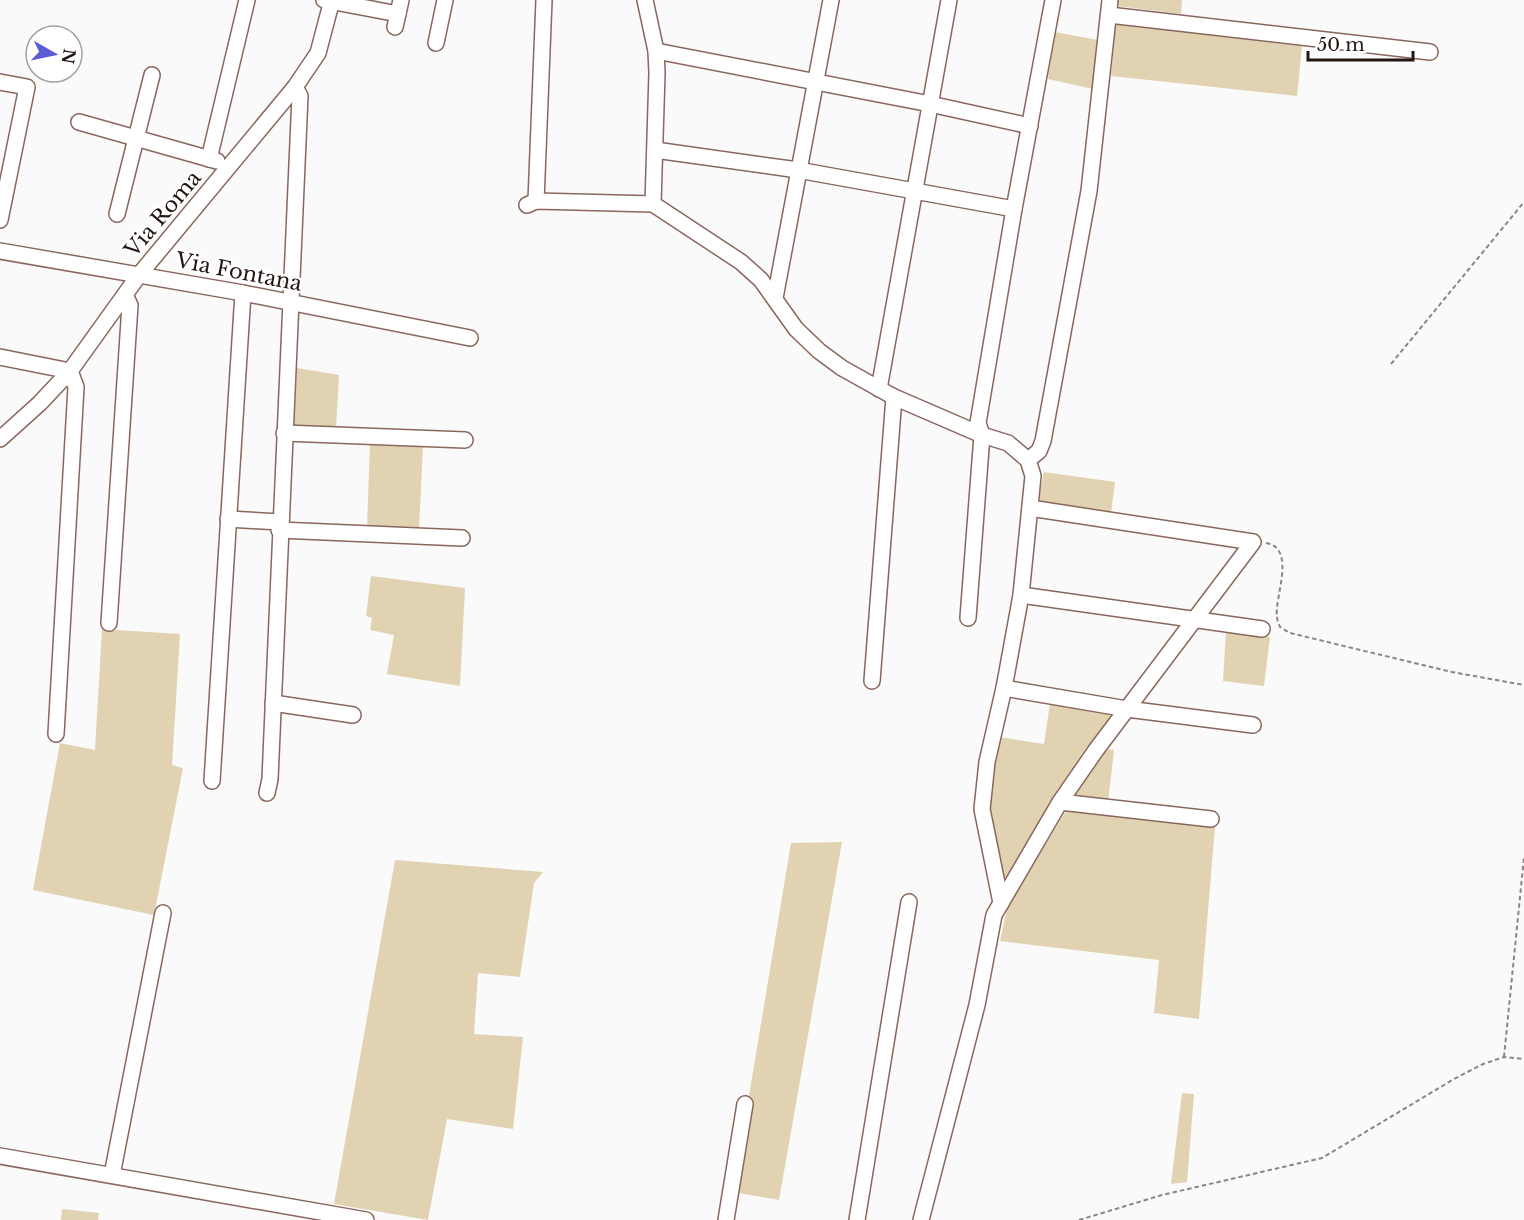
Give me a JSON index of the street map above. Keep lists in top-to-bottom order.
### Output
{
  "streets": {
    "street": ["Via Roma", "Via Fontana"]
  },
  "crossings": [
    ["Via Roma", "Via Fontana"]
  ],
  "scale_bar": "50 m",
  "north": "right"
}
